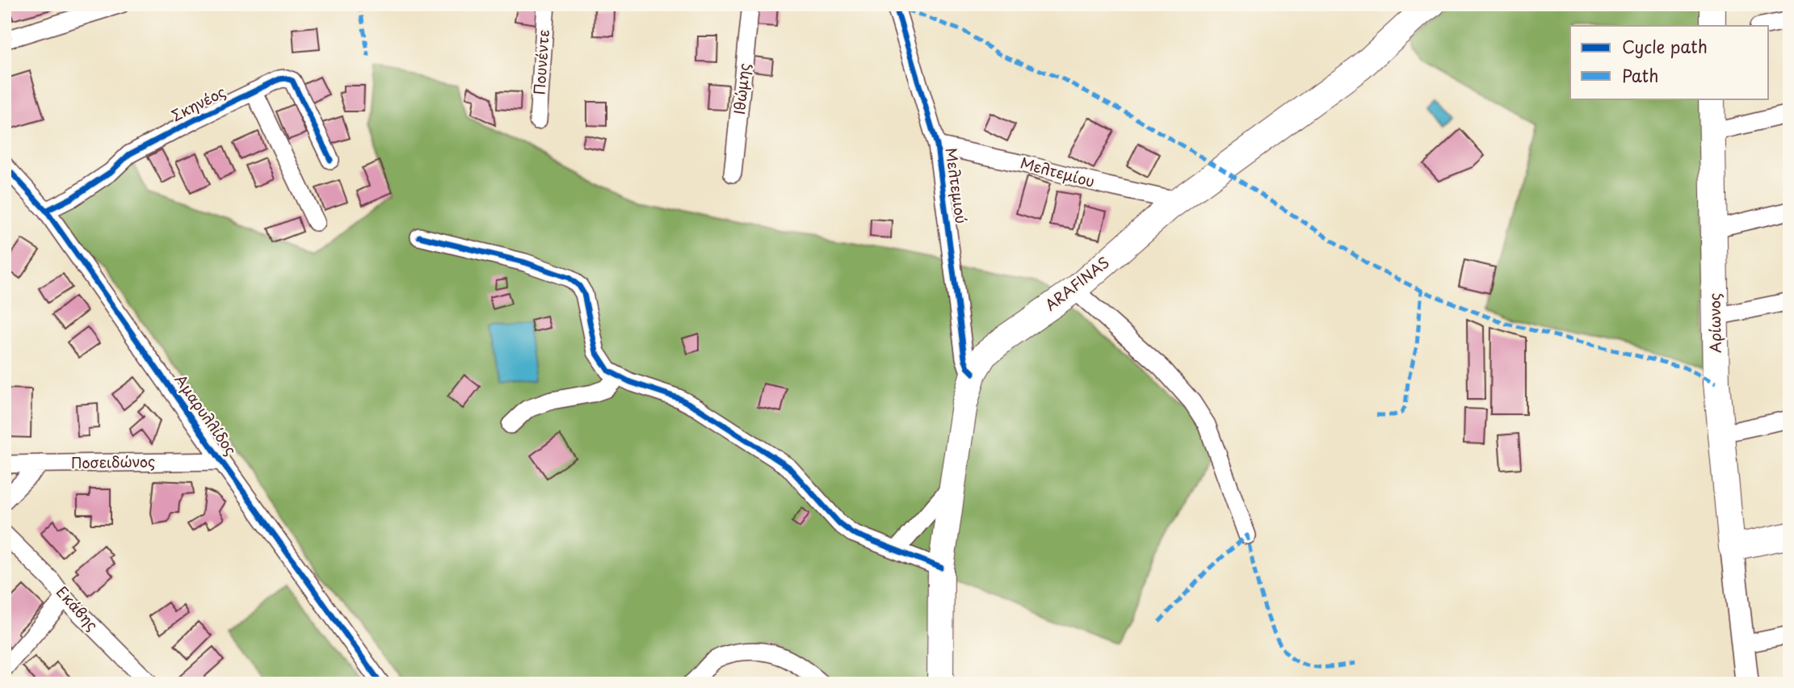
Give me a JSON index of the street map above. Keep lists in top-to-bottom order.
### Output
{
  "streets": {
    "main road": ["ARAFINAS", "Αρίωνος"],
    "street": [
      "Πουνέντε",
      "Ιθώμης",
      "Σκηνέος",
      "Μελτεμίου",
      "Μελτεμιού",
      "Αμαρυλλίδος",
      "Ποσειδώνος",
      "Εκάβης"
    ]
  },
  "crossings": [
    ["Σκηνέος", "Αμαρυλλίδος"],
    ["Μελτεμίου", "Μελτεμιού"],
    ["Μελτεμίου", "ARAFINAS"],
    ["Μελτεμιού", "ARAFINAS"],
    ["Αμαρυλλίδος", "Ποσειδώνος"]
  ],
  "legend": ["Cycle path", "Path"]
}
